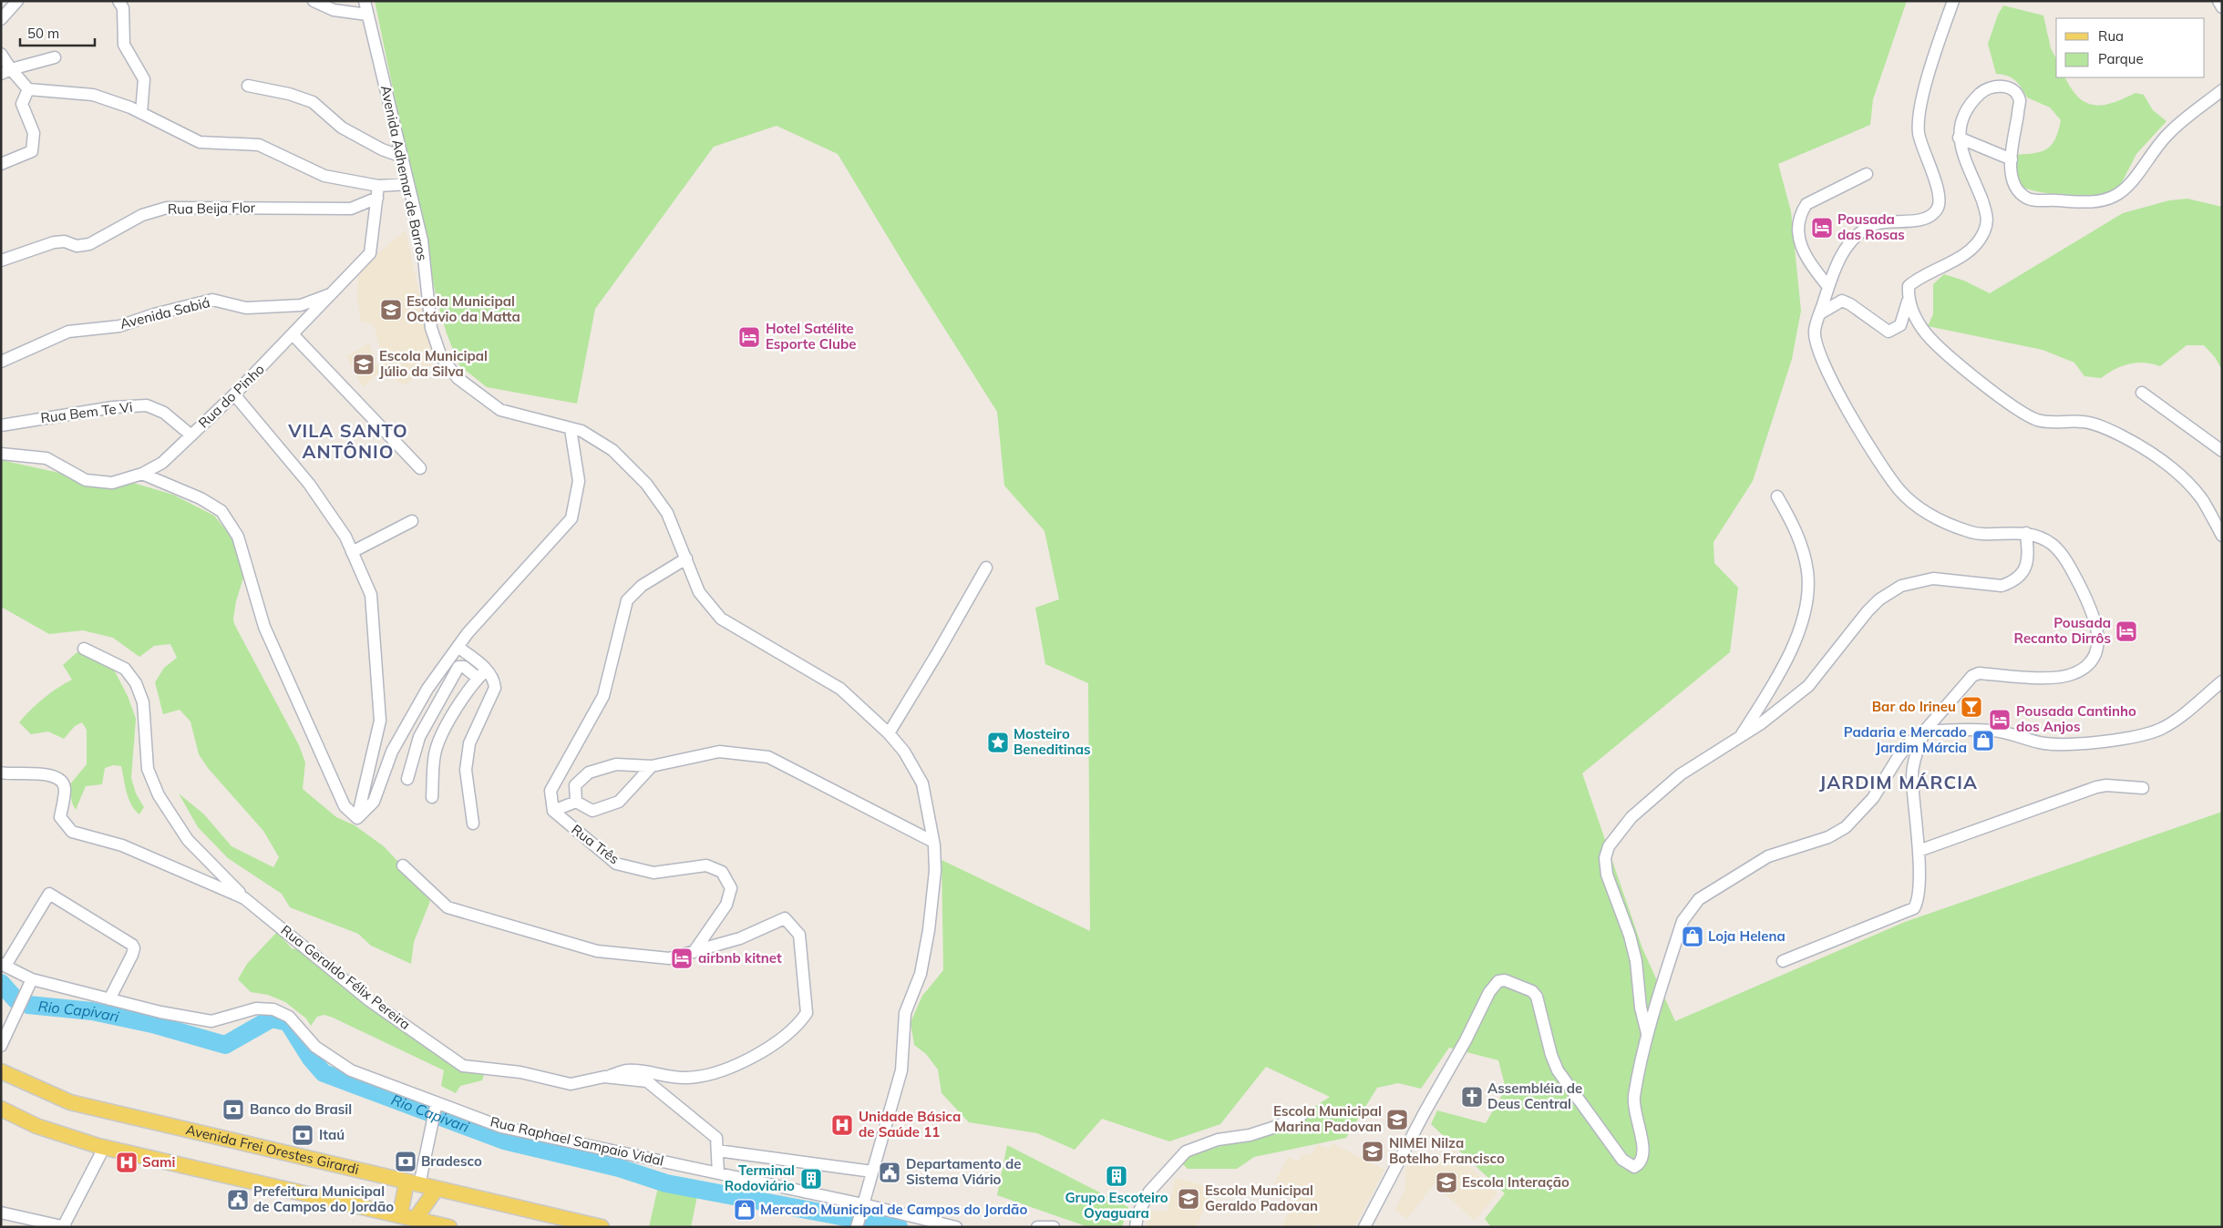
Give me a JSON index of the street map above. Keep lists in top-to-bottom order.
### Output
{
  "streets": {
    "main road": ["Avenida Frei Orestes Girardi"],
    "street": [
      "Avenida Adhemar de Barros",
      "Rua Beija Flor",
      "Avenida Sabiá",
      "Rua do Pinho",
      "Rua Bem Te Vi",
      "Rua Três",
      "Rua Geraldo Félix Pereira",
      "Rua Raphael Sampaio Vidal"
    ]
  },
  "crossings": [
    ["Avenida Adhemar de Barros", "Rua Raphael Sampaio Vidal"],
    ["Rua Beija Flor", "Rua do Pinho"],
    ["Avenida Sabiá", "Rua do Pinho"],
    ["Rua do Pinho", "Rua Bem Te Vi"],
    ["Rua Geraldo Félix Pereira", "Rua Raphael Sampaio Vidal"]
  ],
  "districts": ["VILA SANTO ANTÔNIO", "JARDIM MÁRCIA"],
  "water": ["Rio Capivari"],
  "places": {
    "hotel": [
      "Pousada das Rosas",
      "Hotel Satélite Esporte Clube",
      "Pousada Recanto Dirrôs",
      "Pousada Cantinho dos Anjos",
      "airbnb kitnet"
    ],
    "school or university": [
      "Escola Municipal Octávio da Matta",
      "Escola Municipal Júlio da Silva",
      "Escola Municipal Marina Padovan",
      "NIMEI Nilza Botelho Francisco",
      "Escola Interação",
      "Escola Municipal Geraldo Padovan"
    ],
    "bar": ["Bar do Irineu"],
    "shop": ["Padaria e Mercado Jardim Márcia", "Loja Helena", "Mercado Municipal de Campos do Jordão"],
    "place": ["Mosteiro Beneditinas"],
    "church": ["Assembléia de Deus Central"],
    "bank": ["Banco do Brasil", "Itaú", "Bradesco"],
    "hospital": ["Unidade Básica de Saúde 11", "Sami"],
    "public building": ["Departamento de Sistema Viário", "Prefeitura Municipal de Campos do Jordão"],
    "building": ["Grupo Escoteiro Oyaguara", "Terminal Rodoviário"]
  },
  "legend": ["Rua", "Parque"],
  "scale_bar": "50 m"
}
